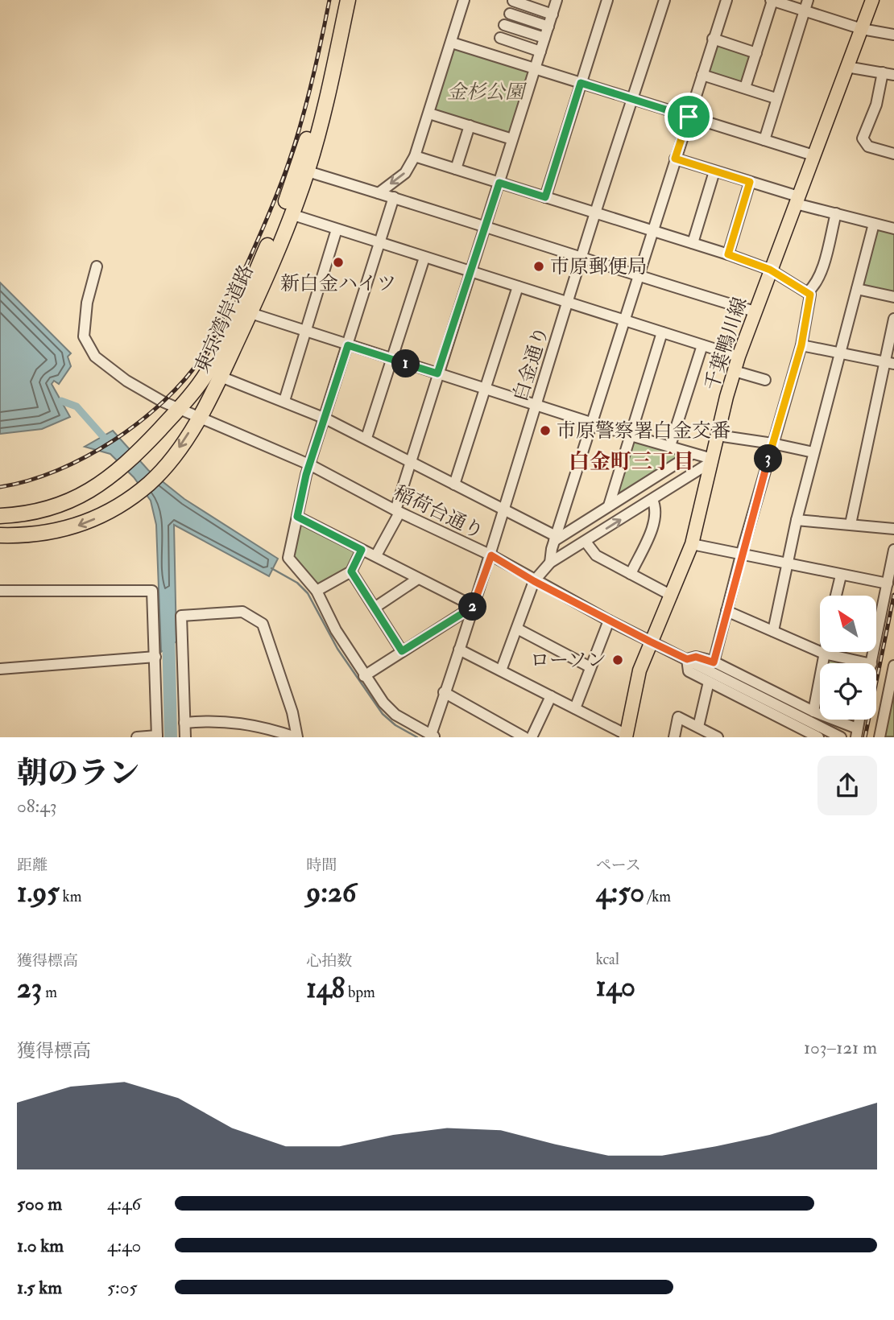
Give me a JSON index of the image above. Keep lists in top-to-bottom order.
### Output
{
  "streets": {
    "highway": ["東京湾岸道路"],
    "main road": ["千葉鴨川線"],
    "street": ["白金通り", "稲荷台通り"]
  },
  "crossings": [
    ["東京湾岸道路", "稲荷台通り"],
    ["千葉鴨川線", "稲荷台通り"],
    ["白金通り", "稲荷台通り"]
  ],
  "districts": ["白金町三丁目"],
  "parks": ["金杉公園"],
  "places": [
    "新白金ハイツ",
    "市原郵便局",
    "市原警察署白金交番",
    "ローソン"
  ],
  "north": "top left",
  "page": {
    "pins": ["1", "3", "2"],
    "heading": ["朝のラン", "08:43"],
    "stats": [
      ["距離", "1.95 km"],
      ["時間", "9:26"],
      ["ペース", "4:50 /km"],
      ["獲得標高", "23 m"],
      ["心拍数", "148 bpm"],
      ["kcal", "140"]
    ],
    "chart": ["獲得標高", "103–121 m"],
    "list": [
      {
        "name": "500 m",
        "note": "4:46"
      },
      {
        "name": "1.0 km",
        "note": "4:40"
      },
      {
        "name": "1.5 km",
        "note": "5:05"
      }
    ]
  }
}
